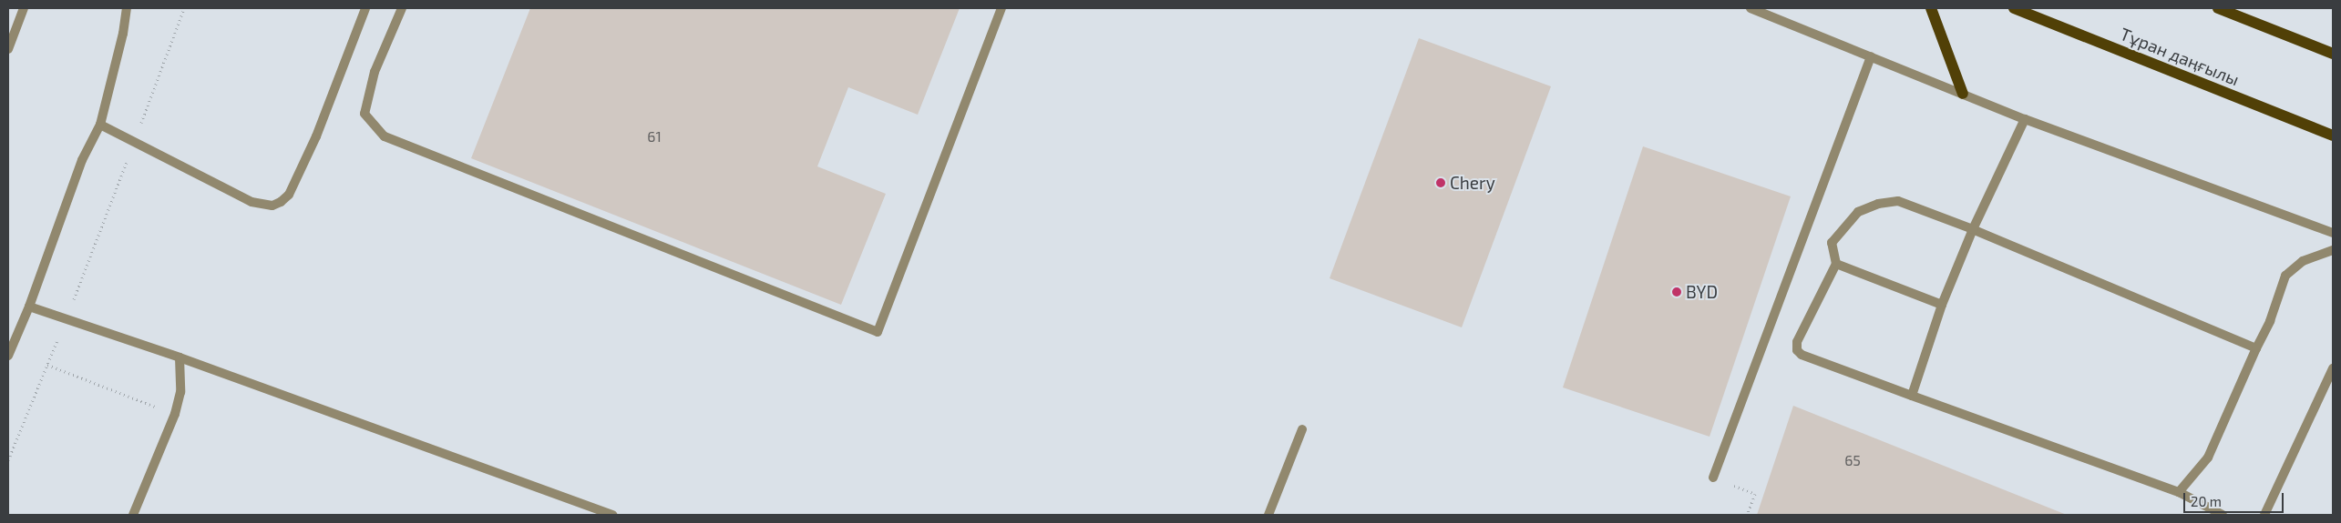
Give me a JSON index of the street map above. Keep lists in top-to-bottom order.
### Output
{
  "streets": {
    "main road": ["Тұран даңғылы"]
  },
  "places": ["Chery", "BYD"],
  "house_numbers": ["61", "65"],
  "scale_bar": "20 m"
}
